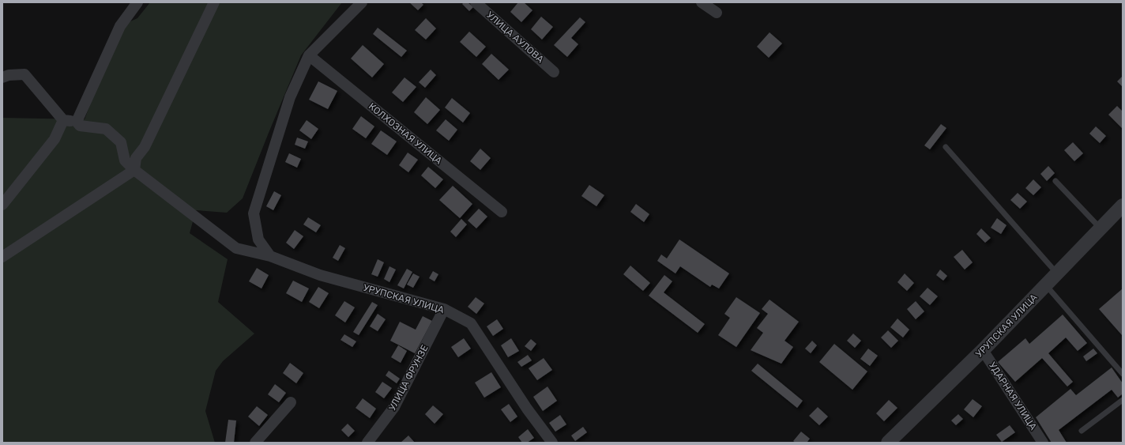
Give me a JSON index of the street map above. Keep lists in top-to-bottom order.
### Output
{
  "streets": {
    "street": [
      "УЛИЦА АУЛОВА",
      "КОЛХОЗНАЯ УЛИЦА",
      "УРУПСКАЯ УЛИЦА",
      "УЛИЦА ФРУНЗЕ",
      "УДАРНАЯ УЛИЦА"
    ]
  },
  "crossings": [
    ["УРУПСКАЯ УЛИЦА", "УЛИЦА ФРУНЗЕ"],
    ["УРУПСКАЯ УЛИЦА", "УДАРНАЯ УЛИЦА"]
  ]
}
